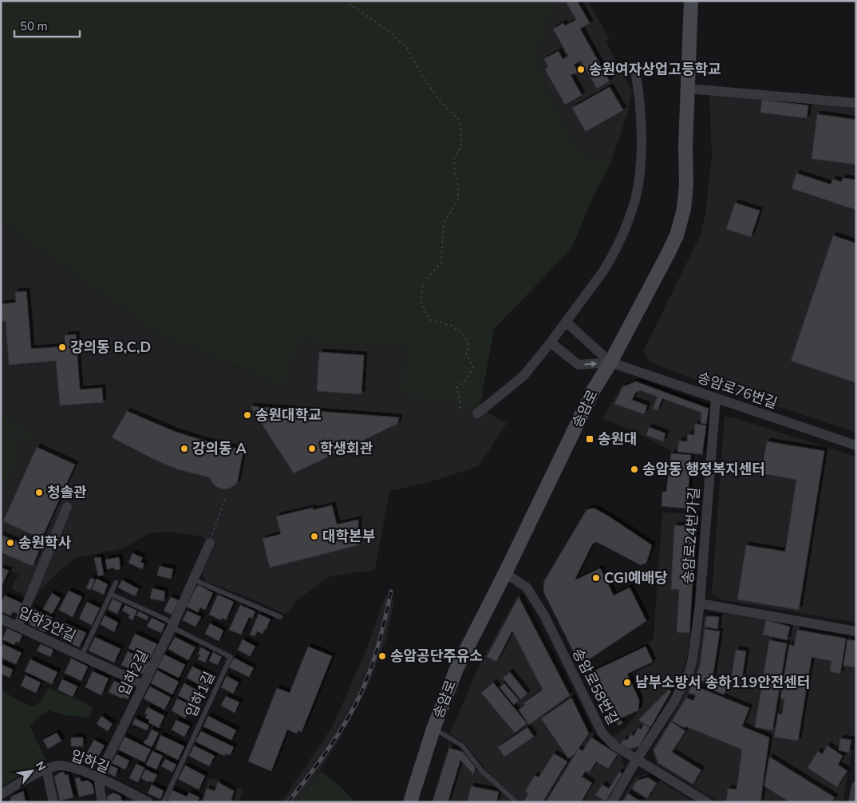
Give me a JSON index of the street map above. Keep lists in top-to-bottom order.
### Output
{
  "streets": {
    "main road": ["송암로"],
    "street": [
      "송암로76번길",
      "송암로24번가길",
      "입하2안길",
      "입하2길",
      "송암로58번길",
      "입하길"
    ],
    "lane": ["입하1길"]
  },
  "crossings": [
    ["송암로76번길", "송암로"],
    ["송암로76번길", "송암로24번가길"],
    ["송암로", "송암로58번길"],
    ["송암로24번가길", "송암로58번길"],
    ["입하2안길", "입하2길"],
    ["입하2길", "입하1길"],
    ["입하2길", "입하길"]
  ],
  "places": {
    "other": [
      "송원여자상업고등학교",
      "강의동 B,C,D",
      "송원대학교",
      "강의동 A",
      "학생회관",
      "송암동 행정복지센터",
      "청솔관",
      "대학본부",
      "송원학사",
      "CGI예배당",
      "송암공단주유소",
      "남부소방서 송하119안전센터"
    ],
    "transit": ["송원대"]
  },
  "scale_bar": "50 m",
  "north": "top right"
}
